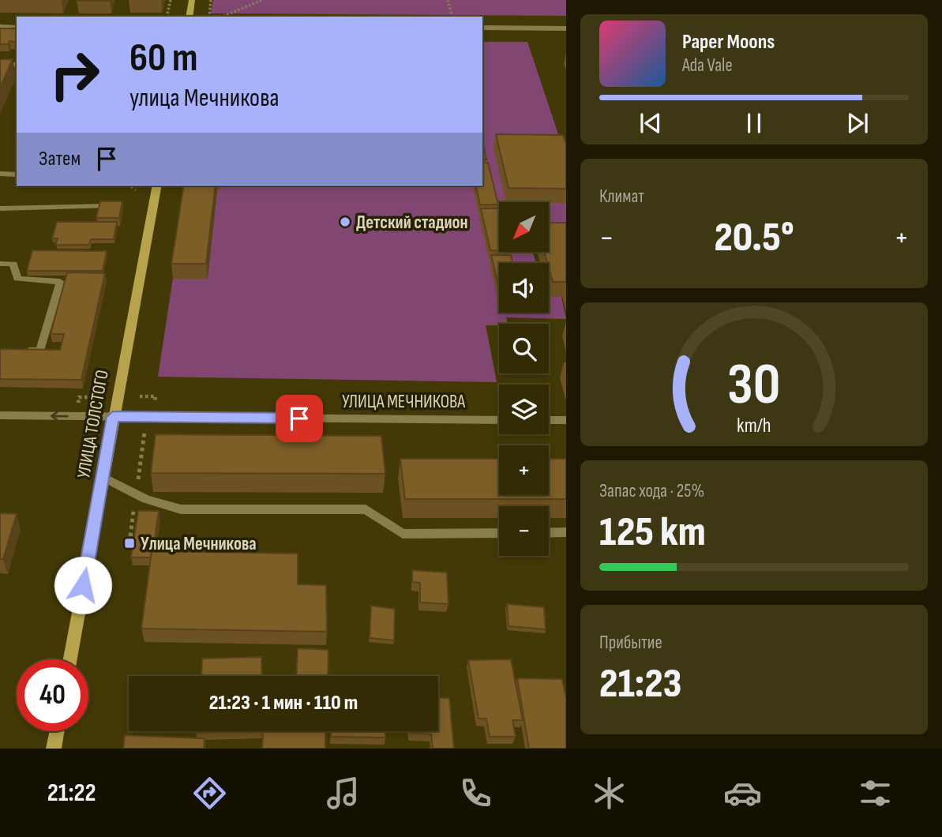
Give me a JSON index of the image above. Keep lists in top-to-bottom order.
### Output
{
  "streets": {
    "street": ["УЛИЦА МЕЧНИКОВА", "УЛИЦА ТОЛСТОГО"]
  },
  "crossings": [
    ["УЛИЦА МЕЧНИКОВА", "УЛИЦА ТОЛСТОГО"]
  ],
  "places": {
    "other": ["Детский стадион"],
    "transit": ["Улица Мечникова"]
  },
  "north": "bottom left",
  "page": {
    "turn": ["60 m", "улица Мечникова"],
    "song": ["Paper Moons", "Ada Vale"],
    "then": "Затем",
    "tile": [
      "Климат",
      ["Запас хода · 25%", "125 km"],
      ["Прибытие", "21:23"]
    ],
    "map_buttons": ["+", "−"],
    "heat": ["−", "20.5°", "+"],
    "limit": "40",
    "trip": "21:23 · 1 мин · 110 m",
    "tabs": "21:22",
    "gauge": ["30", "km/h"]
  }
}
